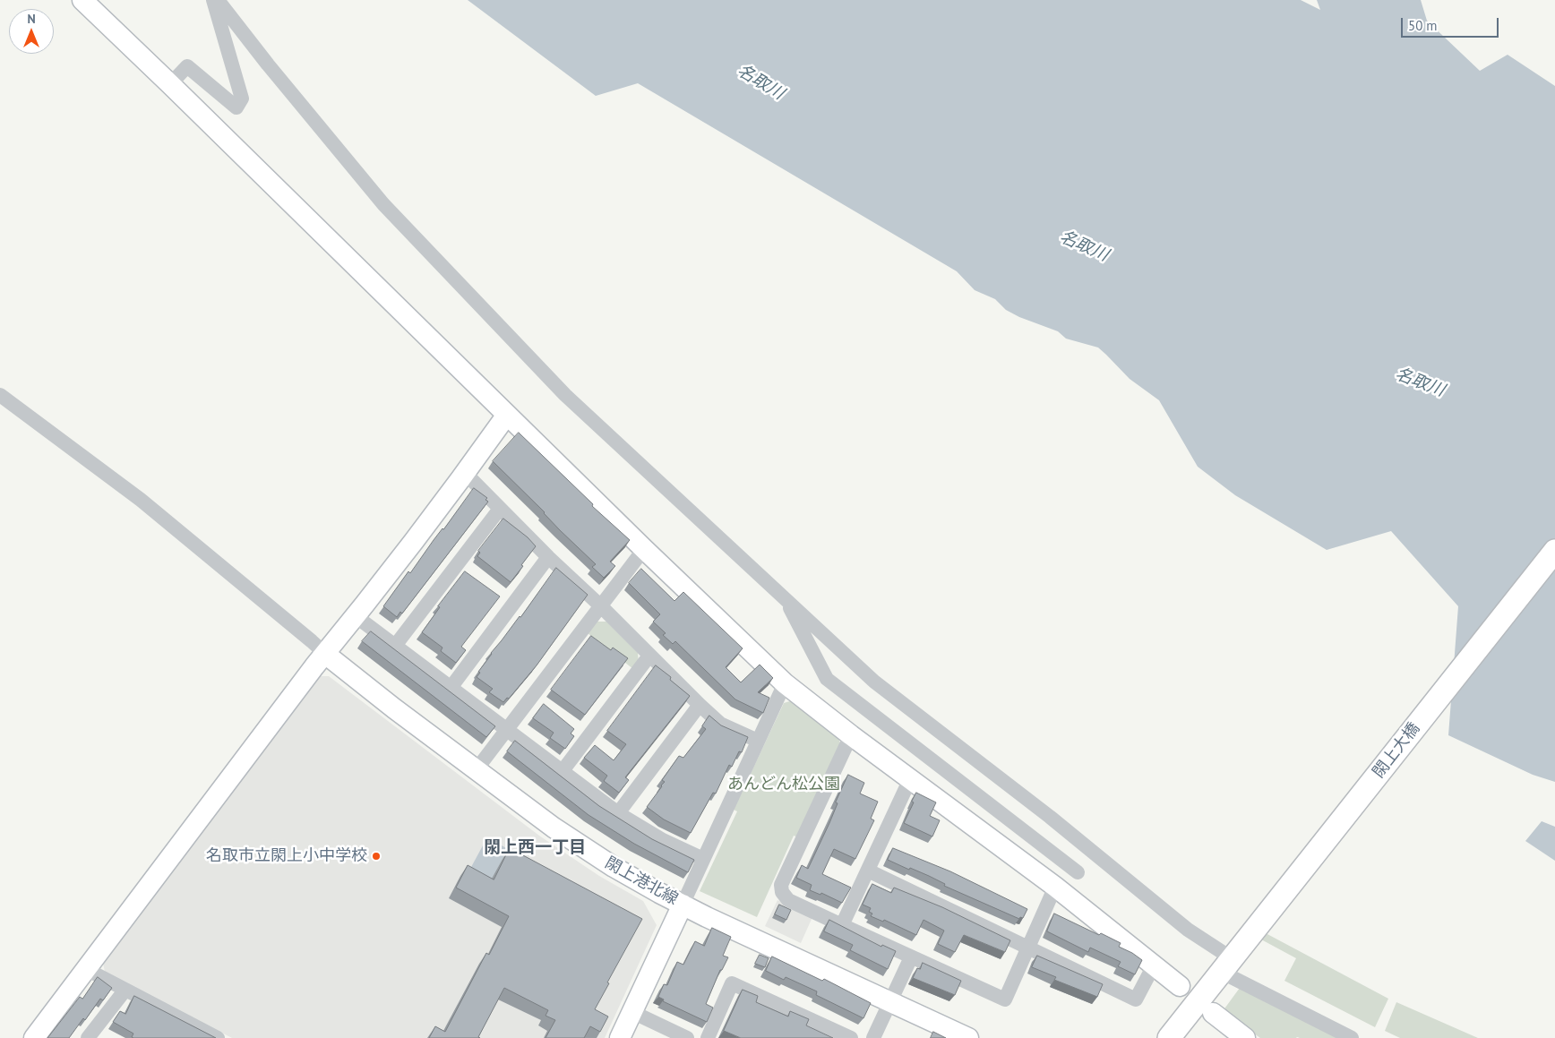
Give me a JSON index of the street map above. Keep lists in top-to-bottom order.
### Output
{
  "streets": {
    "main road": ["閖上大橋"],
    "street": ["閖上港北線"]
  },
  "districts": ["閖上西一丁目"],
  "water": ["名取川"],
  "parks": ["あんどん松公園"],
  "places": ["名取市立閖上小中学校"],
  "scale_bar": "50 m",
  "north": "top"
}
